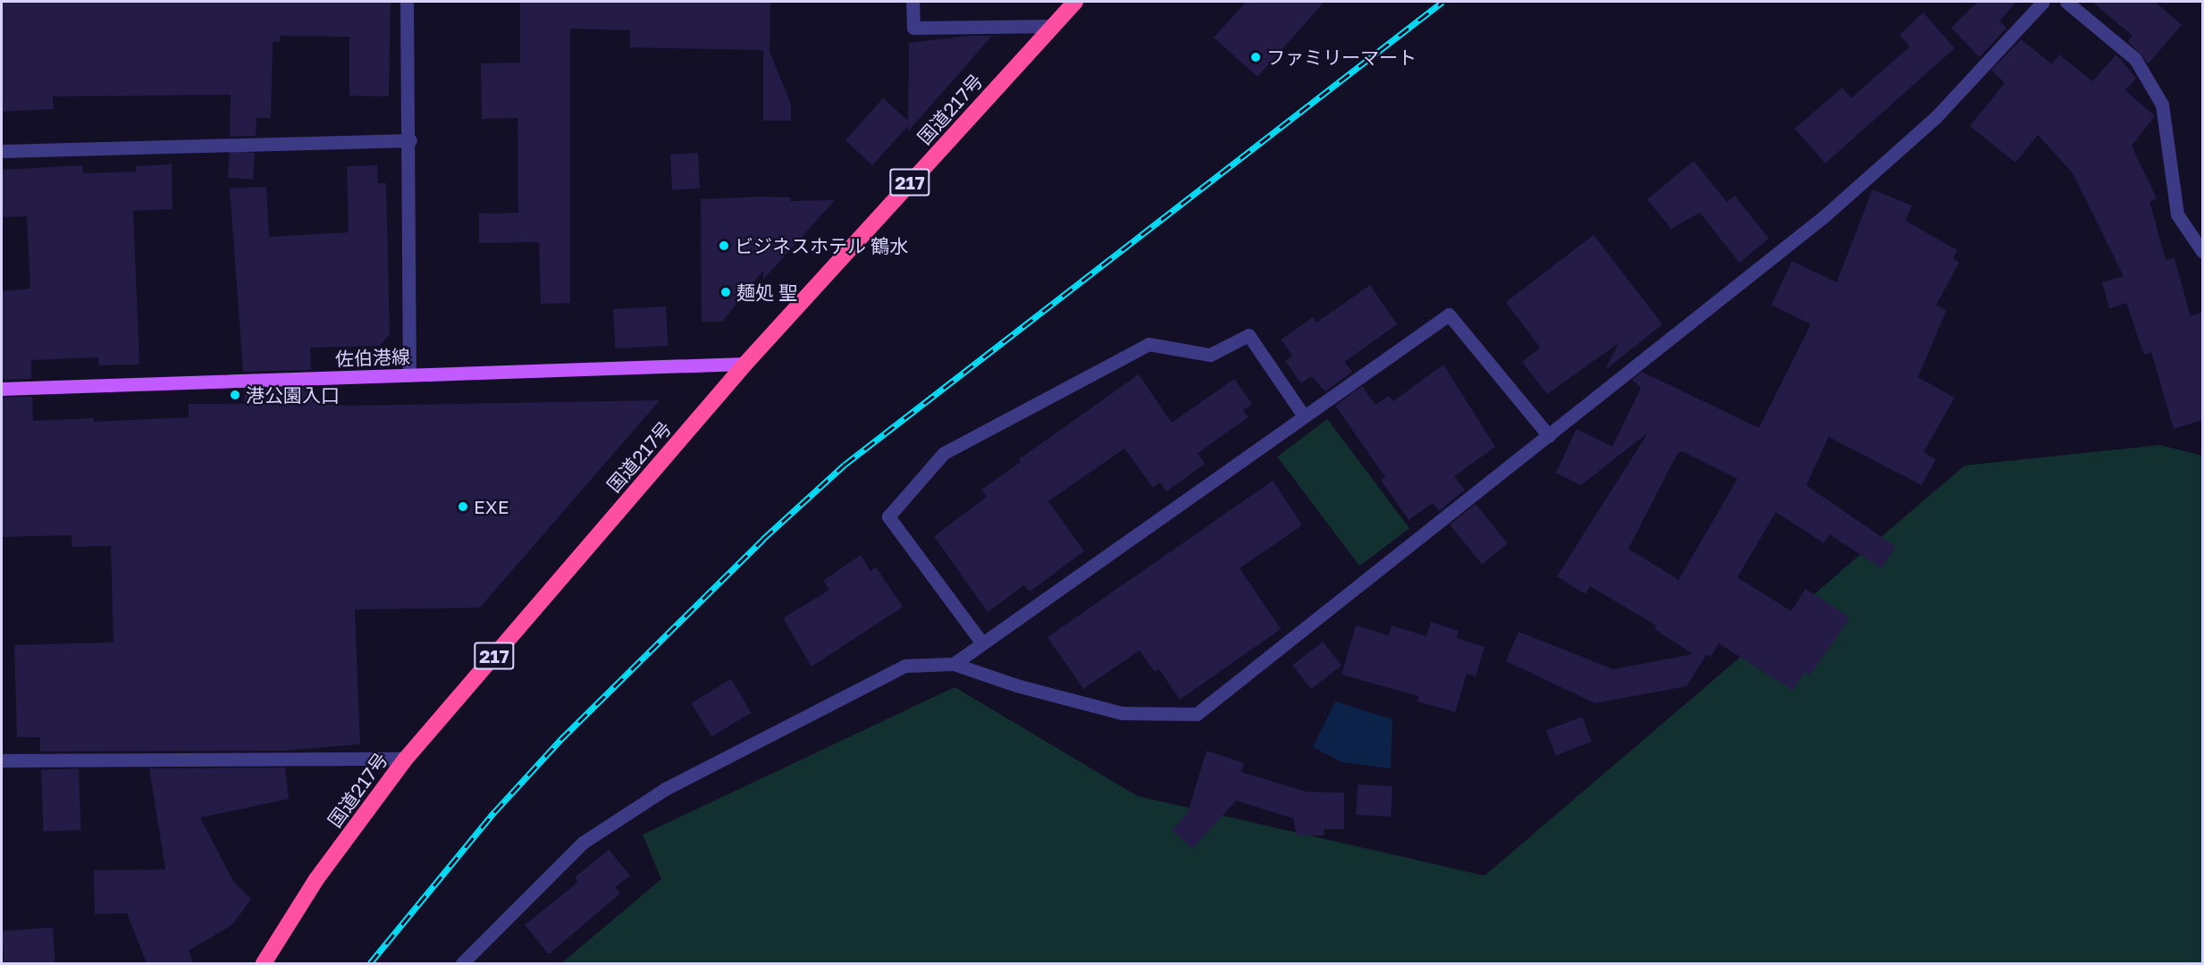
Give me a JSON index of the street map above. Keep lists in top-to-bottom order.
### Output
{
  "streets": {
    "highway": ["国道217号", "217"],
    "main road": ["佐伯港線"]
  },
  "crossings": [
    ["国道217号", "佐伯港線"]
  ],
  "places": [
    "ファミリーマート",
    "ビジネスホテル 鶴水",
    "麺処 聖",
    "港公園入口",
    "EXE"
  ]
}
